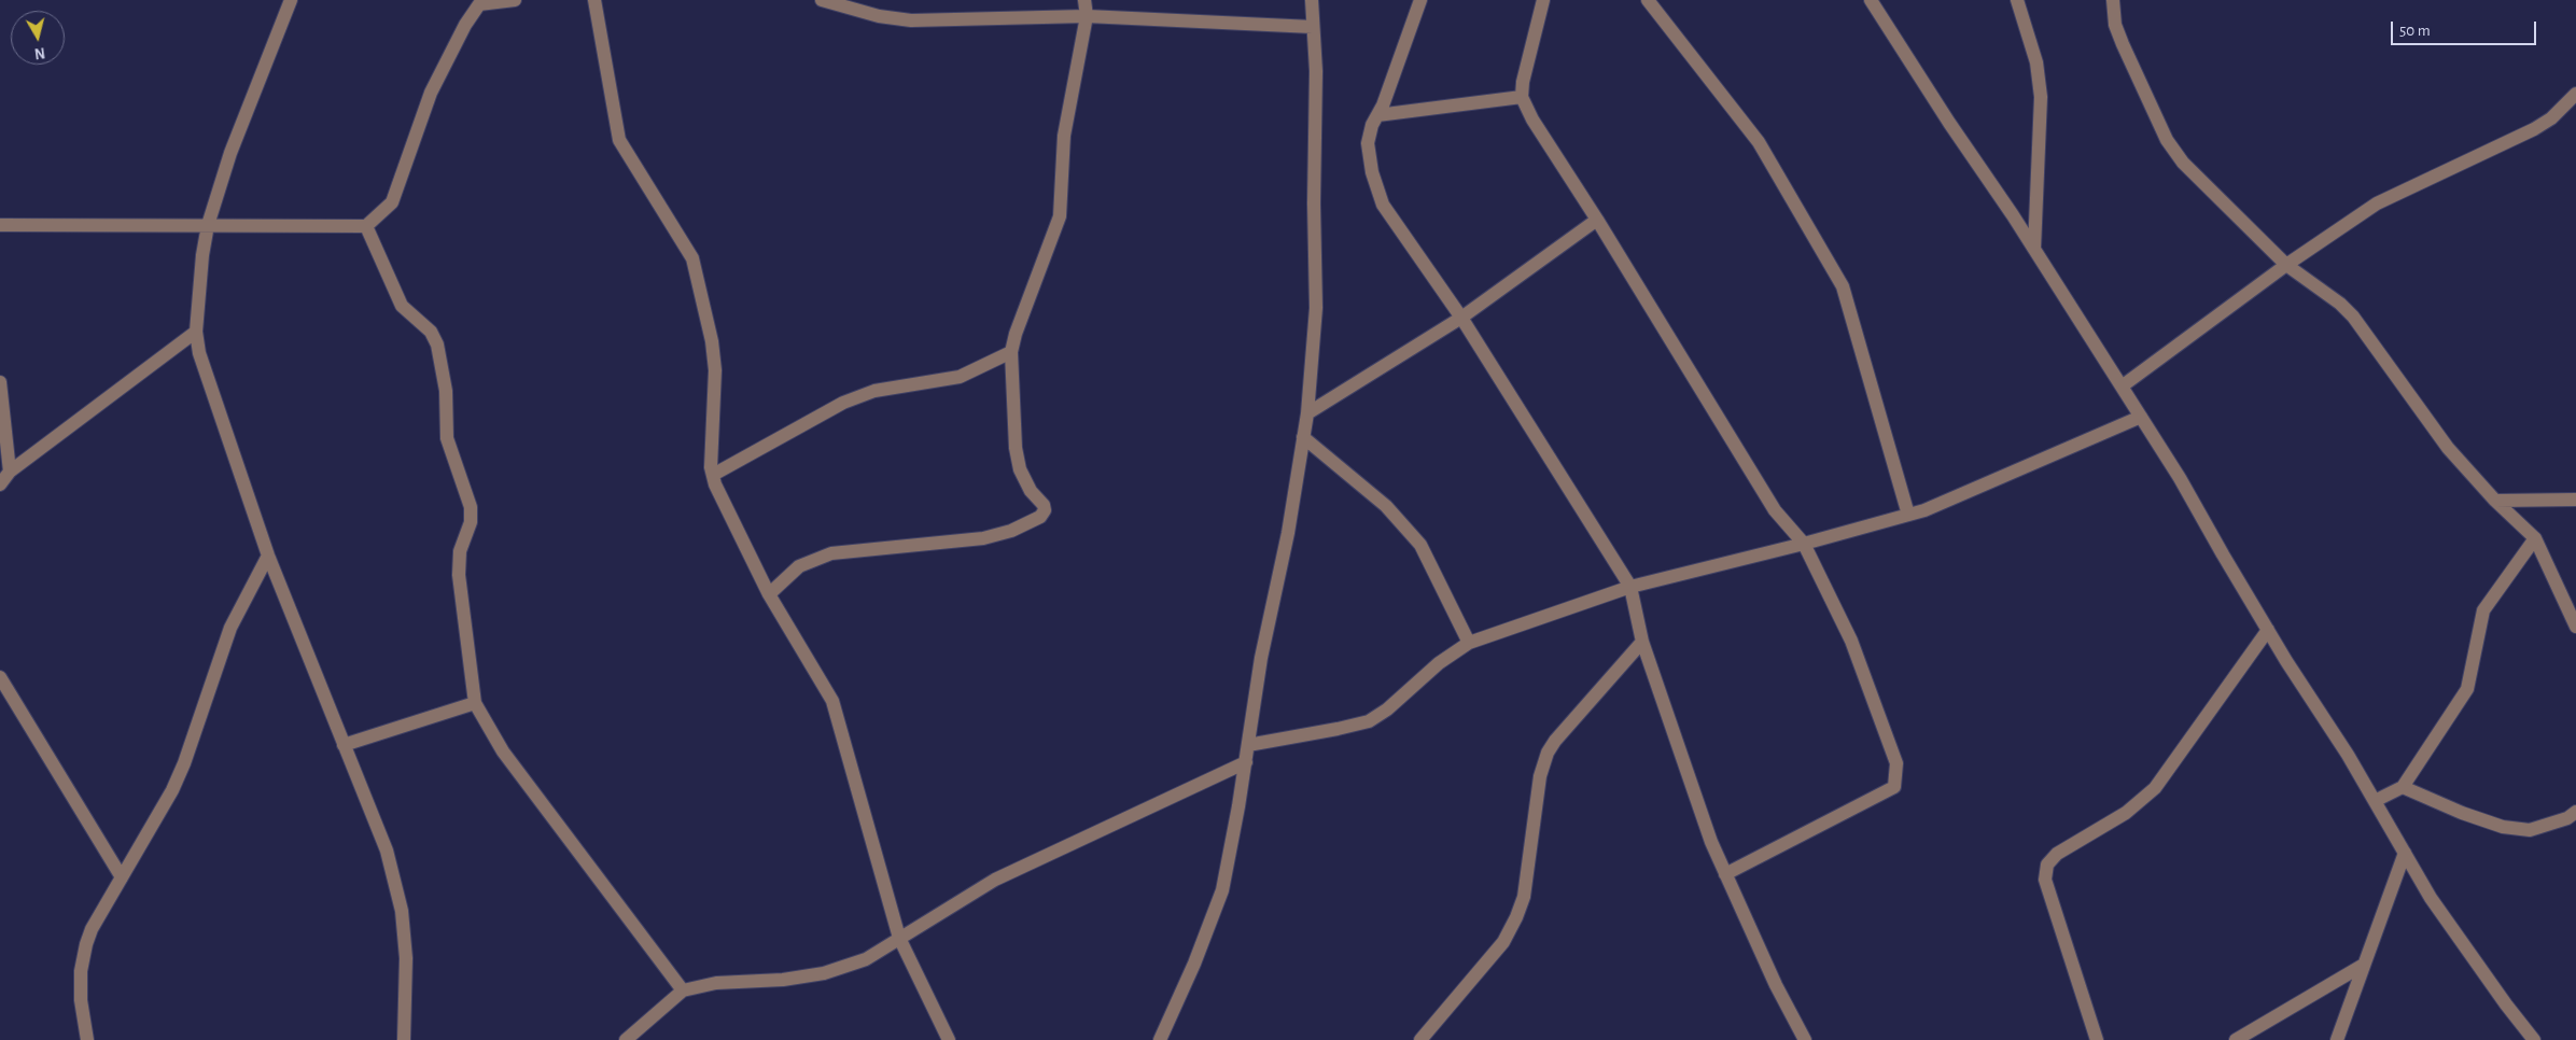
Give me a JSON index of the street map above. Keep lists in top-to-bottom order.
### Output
{
  "scale_bar": "50 m",
  "north": "bottom"
}
